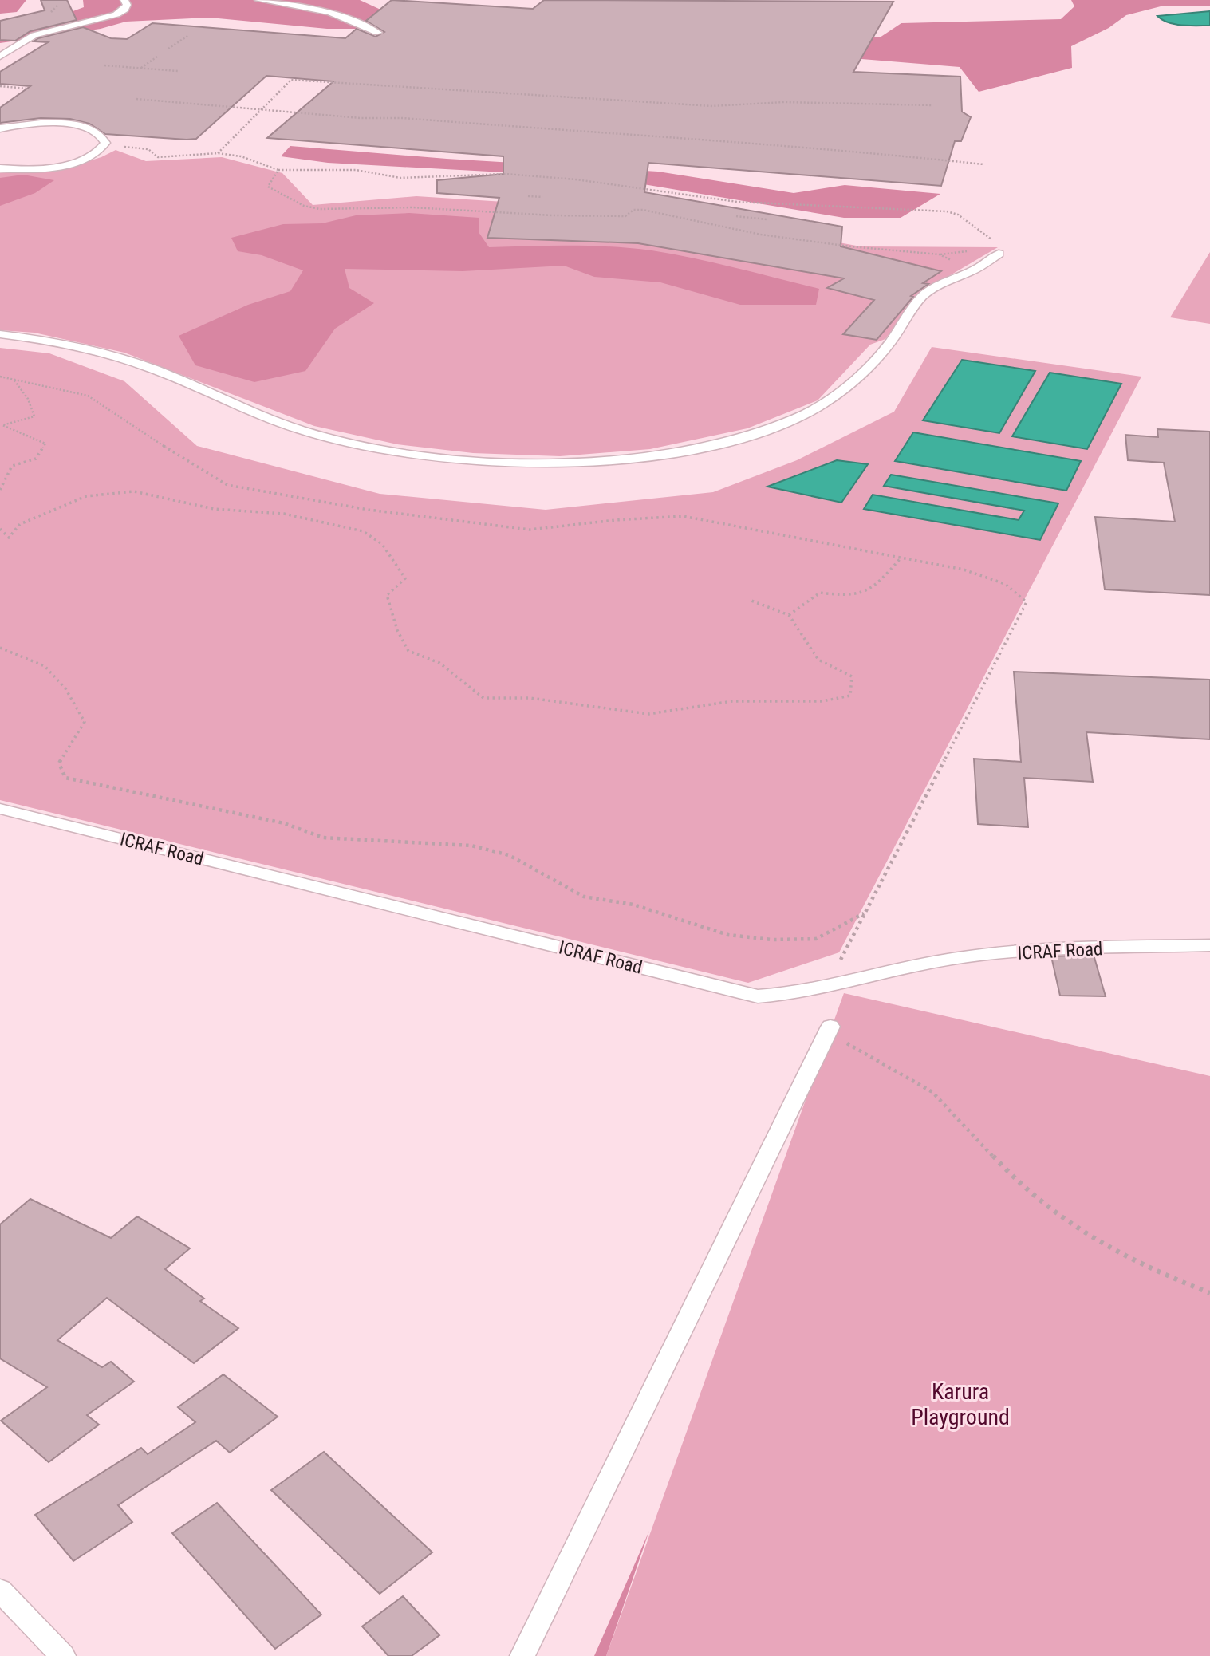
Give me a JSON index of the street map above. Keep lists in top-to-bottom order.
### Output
{
  "streets": {
    "lane": ["ICRAF Road"]
  },
  "parks": ["Karura Playground"]
}
